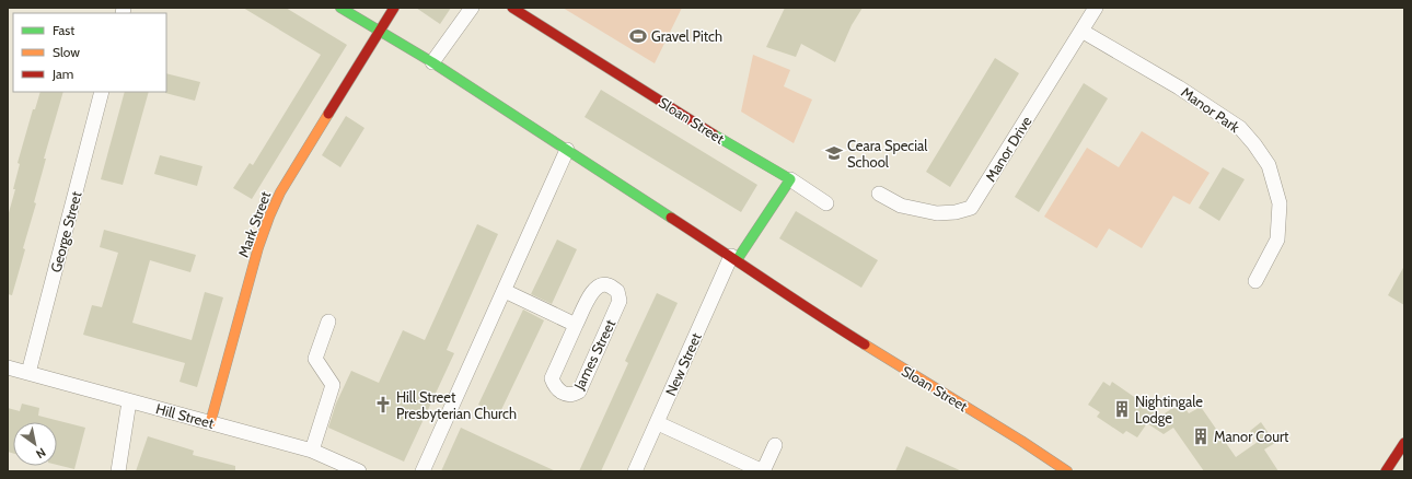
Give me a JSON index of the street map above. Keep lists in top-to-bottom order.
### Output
{
  "streets": {
    "main road": ["Sloan Street", "Mark Street"],
    "street": [
      "Manor Park",
      "Manor Drive",
      "George Street",
      "James Street",
      "New Street",
      "Hill Street"
    ]
  },
  "crossings": [
    ["Manor Park", "Manor Drive"],
    ["Sloan Street", "Mark Street"],
    ["Sloan Street", "New Street"],
    ["Mark Street", "Hill Street"],
    ["George Street", "Hill Street"]
  ],
  "places": {
    "sports": ["Gravel Pitch"],
    "school or university": ["Ceara Special School"],
    "church": ["Hill Street Presbyterian Church"],
    "building": ["Nightingale Lodge", "Manor Court"]
  },
  "legend": ["Fast", "Slow", "Jam"],
  "north": "bottom right"
}
